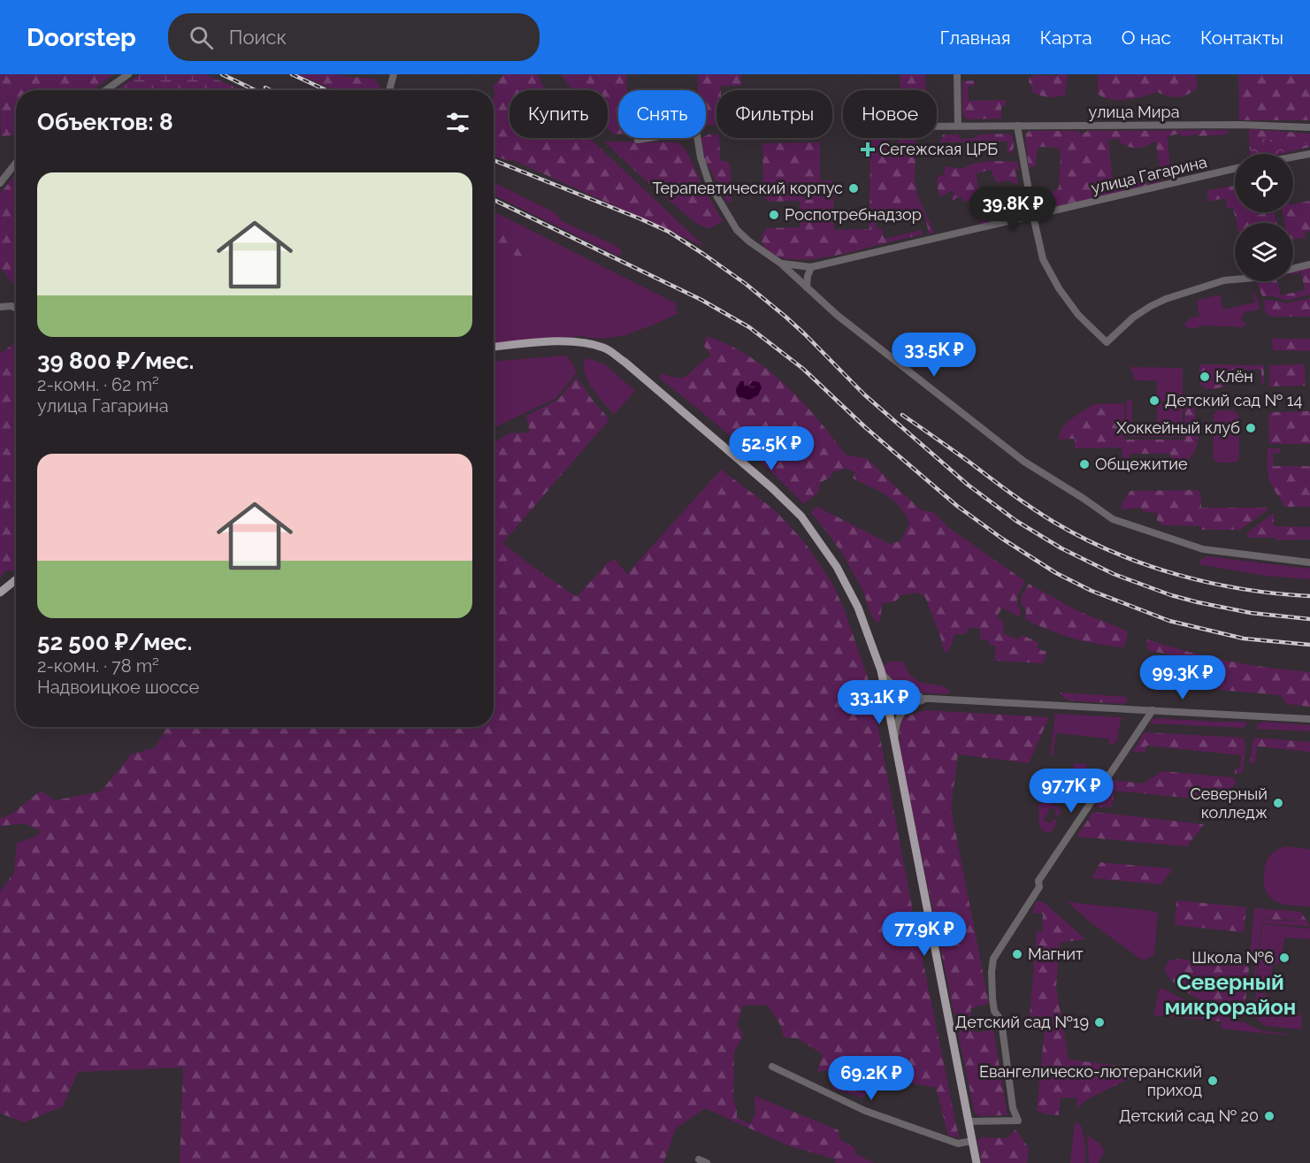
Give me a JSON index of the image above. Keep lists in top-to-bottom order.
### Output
{
  "streets": {
    "street": ["улица Мира", "улица Гагарина"]
  },
  "districts": ["Северный микрорайон"],
  "places": {
    "health": ["Сегежская ЦРБ"],
    "other": [
      "Терапевтический корпус",
      "Роспотребнадзор",
      "Клён",
      "Детский сад № 14",
      "Хоккейный клуб",
      "Общежитие",
      "Северный колледж",
      "Магнит",
      "Школа №6",
      "Детский сад №19",
      "Евангелическо-лютеранский приход",
      "Детский сад № 20"
    ]
  },
  "page": {
    "header": "Doorstep",
    "search": "Поиск",
    "nav": [
      "Главная",
      "Карта",
      "О нас",
      "Контакты"
    ],
    "chip": [
      "Купить",
      "Снять",
      "Фильтры",
      "Новое"
    ],
    "heading": "Объектов: 8",
    "list": [
      {
        "name": "39 800 ₽/мес.",
        "note": "2-комн. · 62 m² · улица Гагарина"
      },
      {
        "name": "52 500 ₽/мес.",
        "note": "2-комн. · 78 m² · Надвоицкое шоссе"
      }
    ],
    "price": [
      "39.8K ₽",
      "33.5K ₽",
      "52.5K ₽",
      "99.3K ₽",
      "33.1K ₽",
      "97.7K ₽",
      "77.9K ₽",
      "69.2K ₽"
    ]
  }
}
